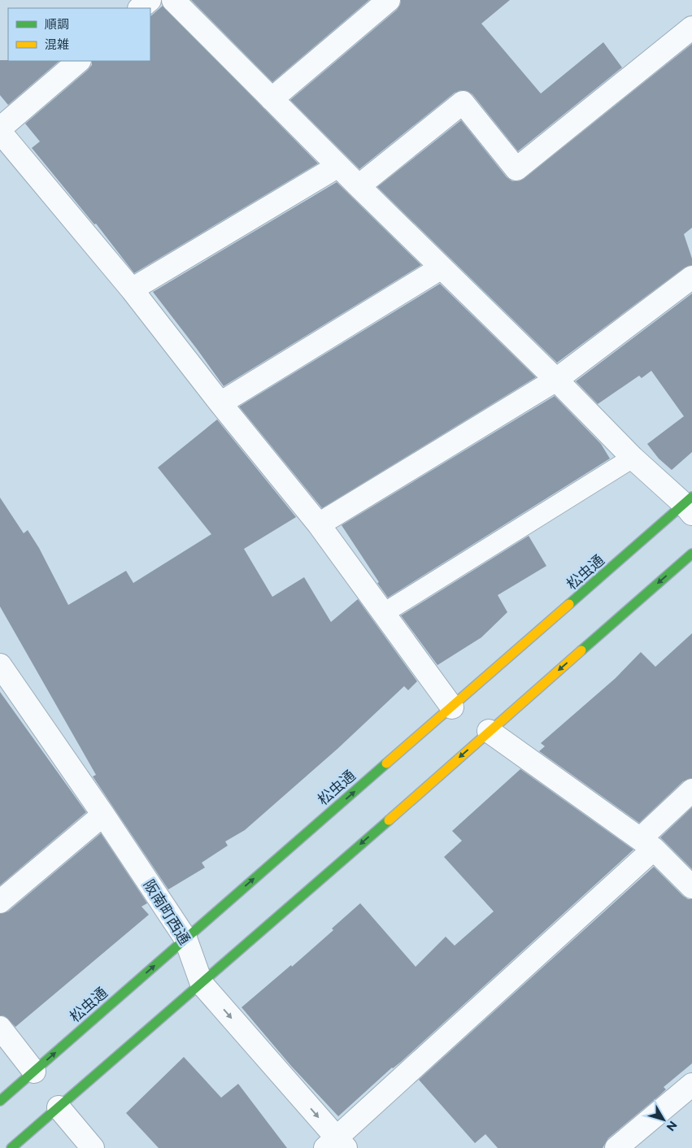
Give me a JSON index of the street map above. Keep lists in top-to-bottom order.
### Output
{
  "streets": {
    "street": ["松虫通", "阪南町西通"]
  },
  "crossings": [
    ["松虫通", "阪南町西通"]
  ],
  "one_way": ["阪南町西通"],
  "legend": ["順調", "混雑"],
  "north": "bottom right"
}
